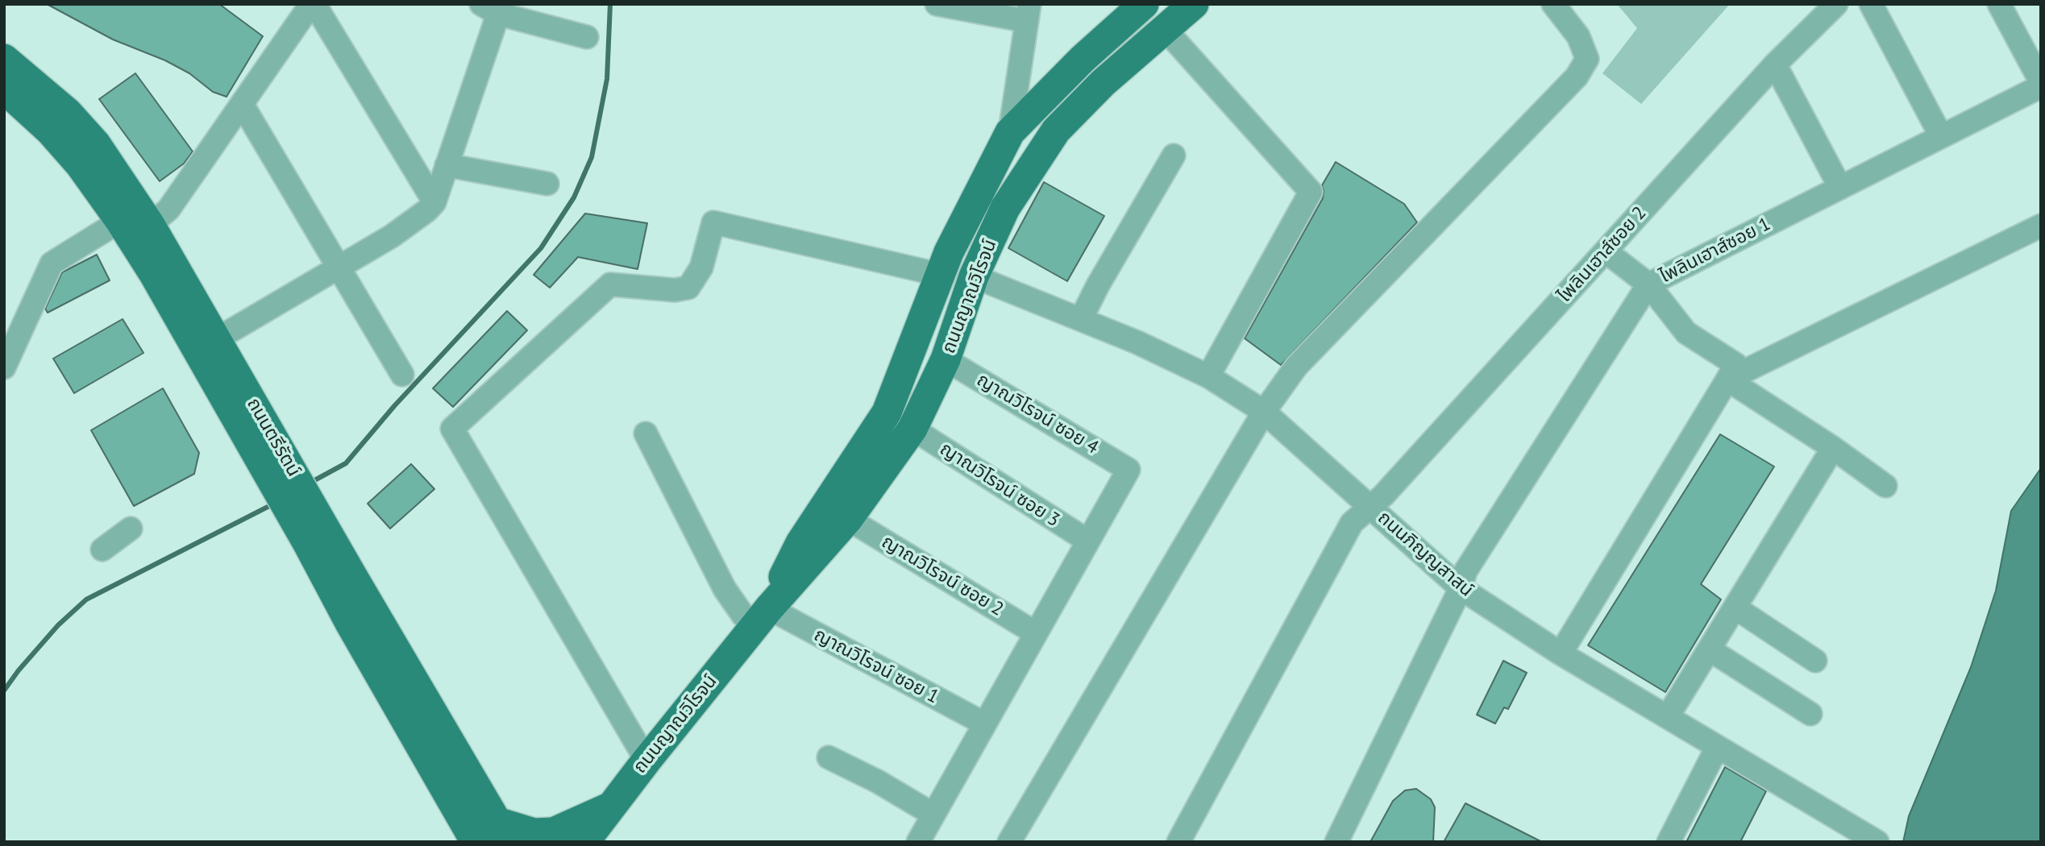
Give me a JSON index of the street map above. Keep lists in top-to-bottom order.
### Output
{
  "streets": {
    "main road": ["ถนนญาณวิโรจน์", "ถนนตรีรัตน์"],
    "street": [
      "ไพลินเฮาส์ซอย 1",
      "ไพลินเฮาส์ซอย 2",
      "ญาณวิโรจน์ ซอย 4",
      "ญาณวิโรจน์ ซอย 3",
      "ถนนภิญญสาสน์",
      "ญาณวิโรจน์ ซอย 2",
      "ญาณวิโรจน์ ซอย 1"
    ]
  },
  "crossings": [
    ["ไพลินเฮาส์ซอย 1", "ถนนภิญญสาสน์"],
    ["ไพลินเฮาส์ซอย 2", "ถนนภิญญสาสน์"],
    ["ถนนญาณวิโรจน์", "ญาณวิโรจน์ ซอย 4"],
    ["ถนนญาณวิโรจน์", "ญาณวิโรจน์ ซอย 3"],
    ["ถนนญาณวิโรจน์", "ถนนภิญญสาสน์"],
    ["ถนนญาณวิโรจน์", "ญาณวิโรจน์ ซอย 2"],
    ["ถนนญาณวิโรจน์", "ญาณวิโรจน์ ซอย 1"],
    ["ญาณวิโรจน์ ซอย 4", "ญาณวิโรจน์ ซอย 3"]
  ]
}
